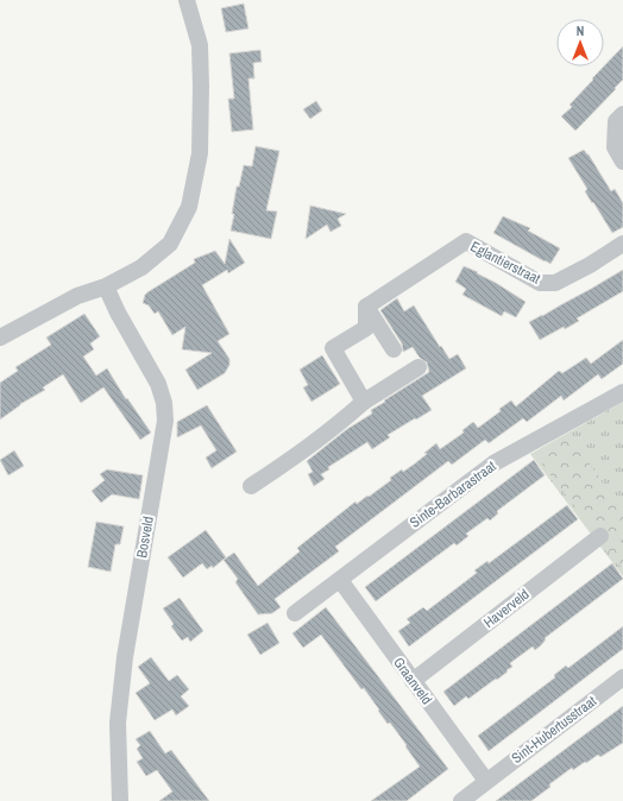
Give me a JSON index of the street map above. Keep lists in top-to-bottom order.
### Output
{
  "streets": {
    "street": [
      "Eglantierstraat",
      "Sinte-Barbarastraat",
      "Bosveld",
      "Haverveld",
      "Graanveld",
      "Sint-Hubertusstraat"
    ]
  },
  "crossings": [
    ["Sinte-Barbarastraat", "Graanveld"],
    ["Haverveld", "Graanveld"],
    ["Graanveld", "Sint-Hubertusstraat"]
  ],
  "north": "top"
}
